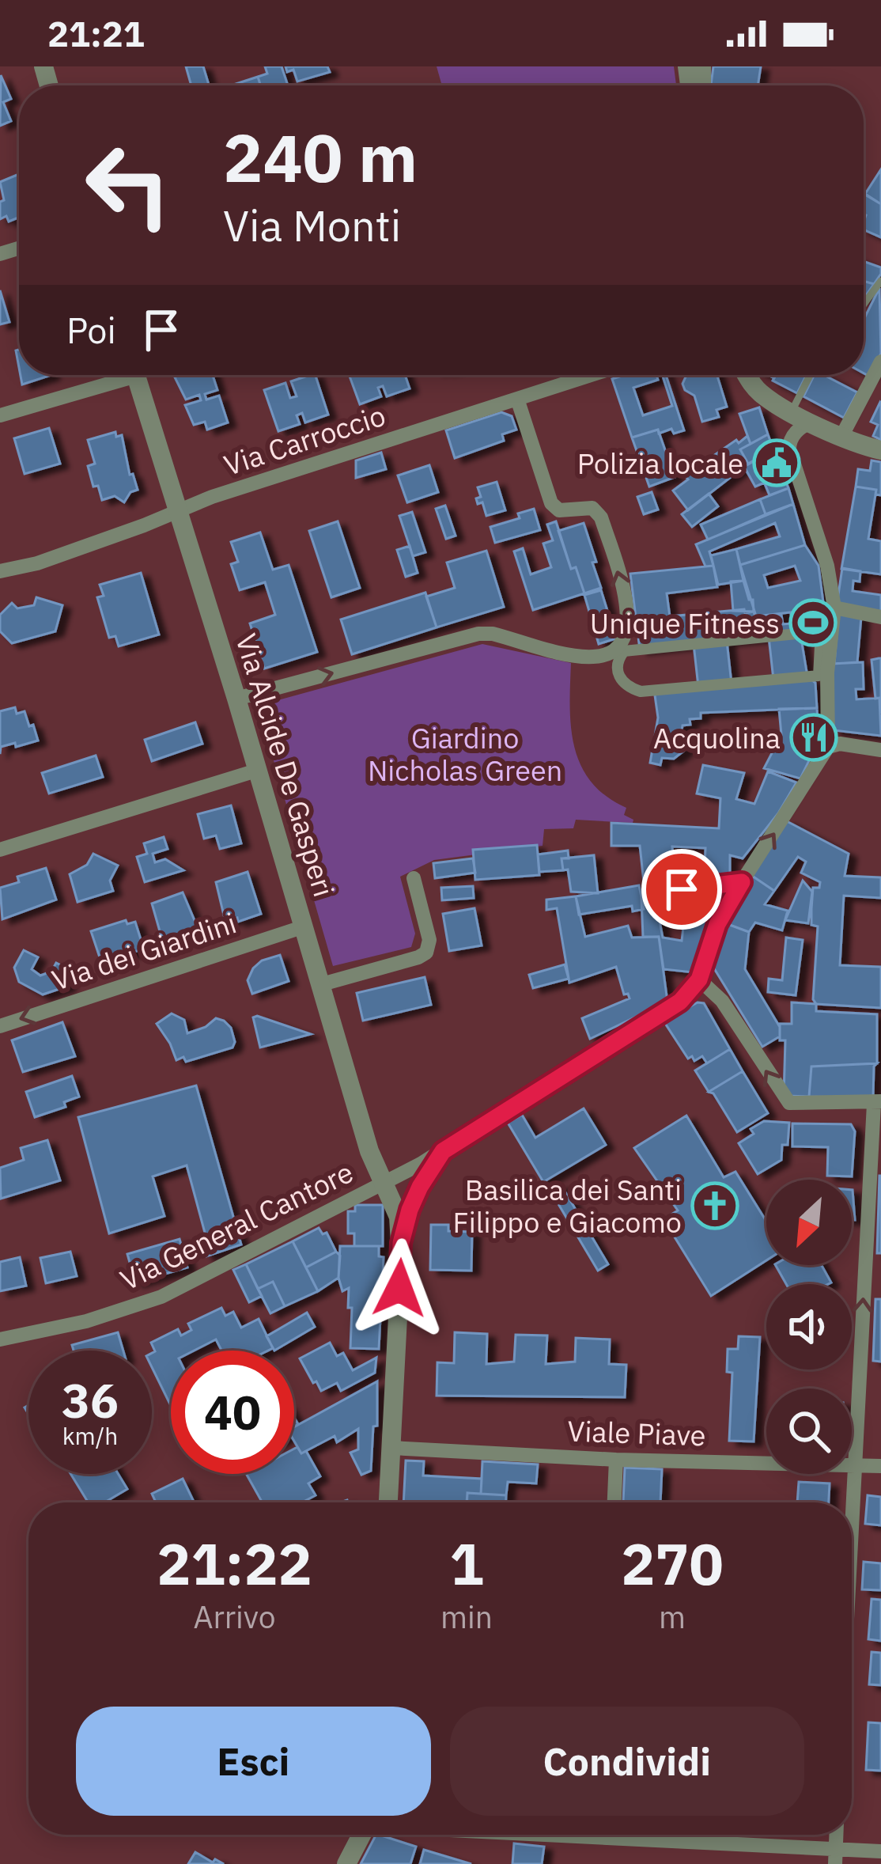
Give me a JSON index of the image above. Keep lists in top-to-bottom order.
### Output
{
  "streets": {
    "street": [
      "Via Carroccio",
      "Via Alcide De Gasperi",
      "Via dei Giardini",
      "Via General Cantore",
      "Viale Piave"
    ]
  },
  "crossings": [
    ["Via Carroccio", "Via Alcide De Gasperi"],
    ["Via Alcide De Gasperi", "Via dei Giardini"],
    ["Via Alcide De Gasperi", "Via General Cantore"],
    ["Via Alcide De Gasperi", "Viale Piave"]
  ],
  "one_way": ["Via dei Giardini"],
  "parks": ["Giardino Nicholas Green"],
  "places": {
    "public building": ["Polizia locale"],
    "sports": ["Unique Fitness"],
    "restaurant": ["Acquolina"],
    "church": ["Basilica dei Santi Filippo e Giacomo"]
  },
  "north": "bottom left",
  "page": {
    "status": "21:21",
    "turn": ["240 m", "Via Monti"],
    "then": "Poi",
    "speed": "36 km/h",
    "limit": "40",
    "eta": [
      "21:22",
      "Arrivo",
      "1",
      "min",
      "270",
      "m"
    ],
    "buttons": ["Esci", "Condividi"]
  }
}
